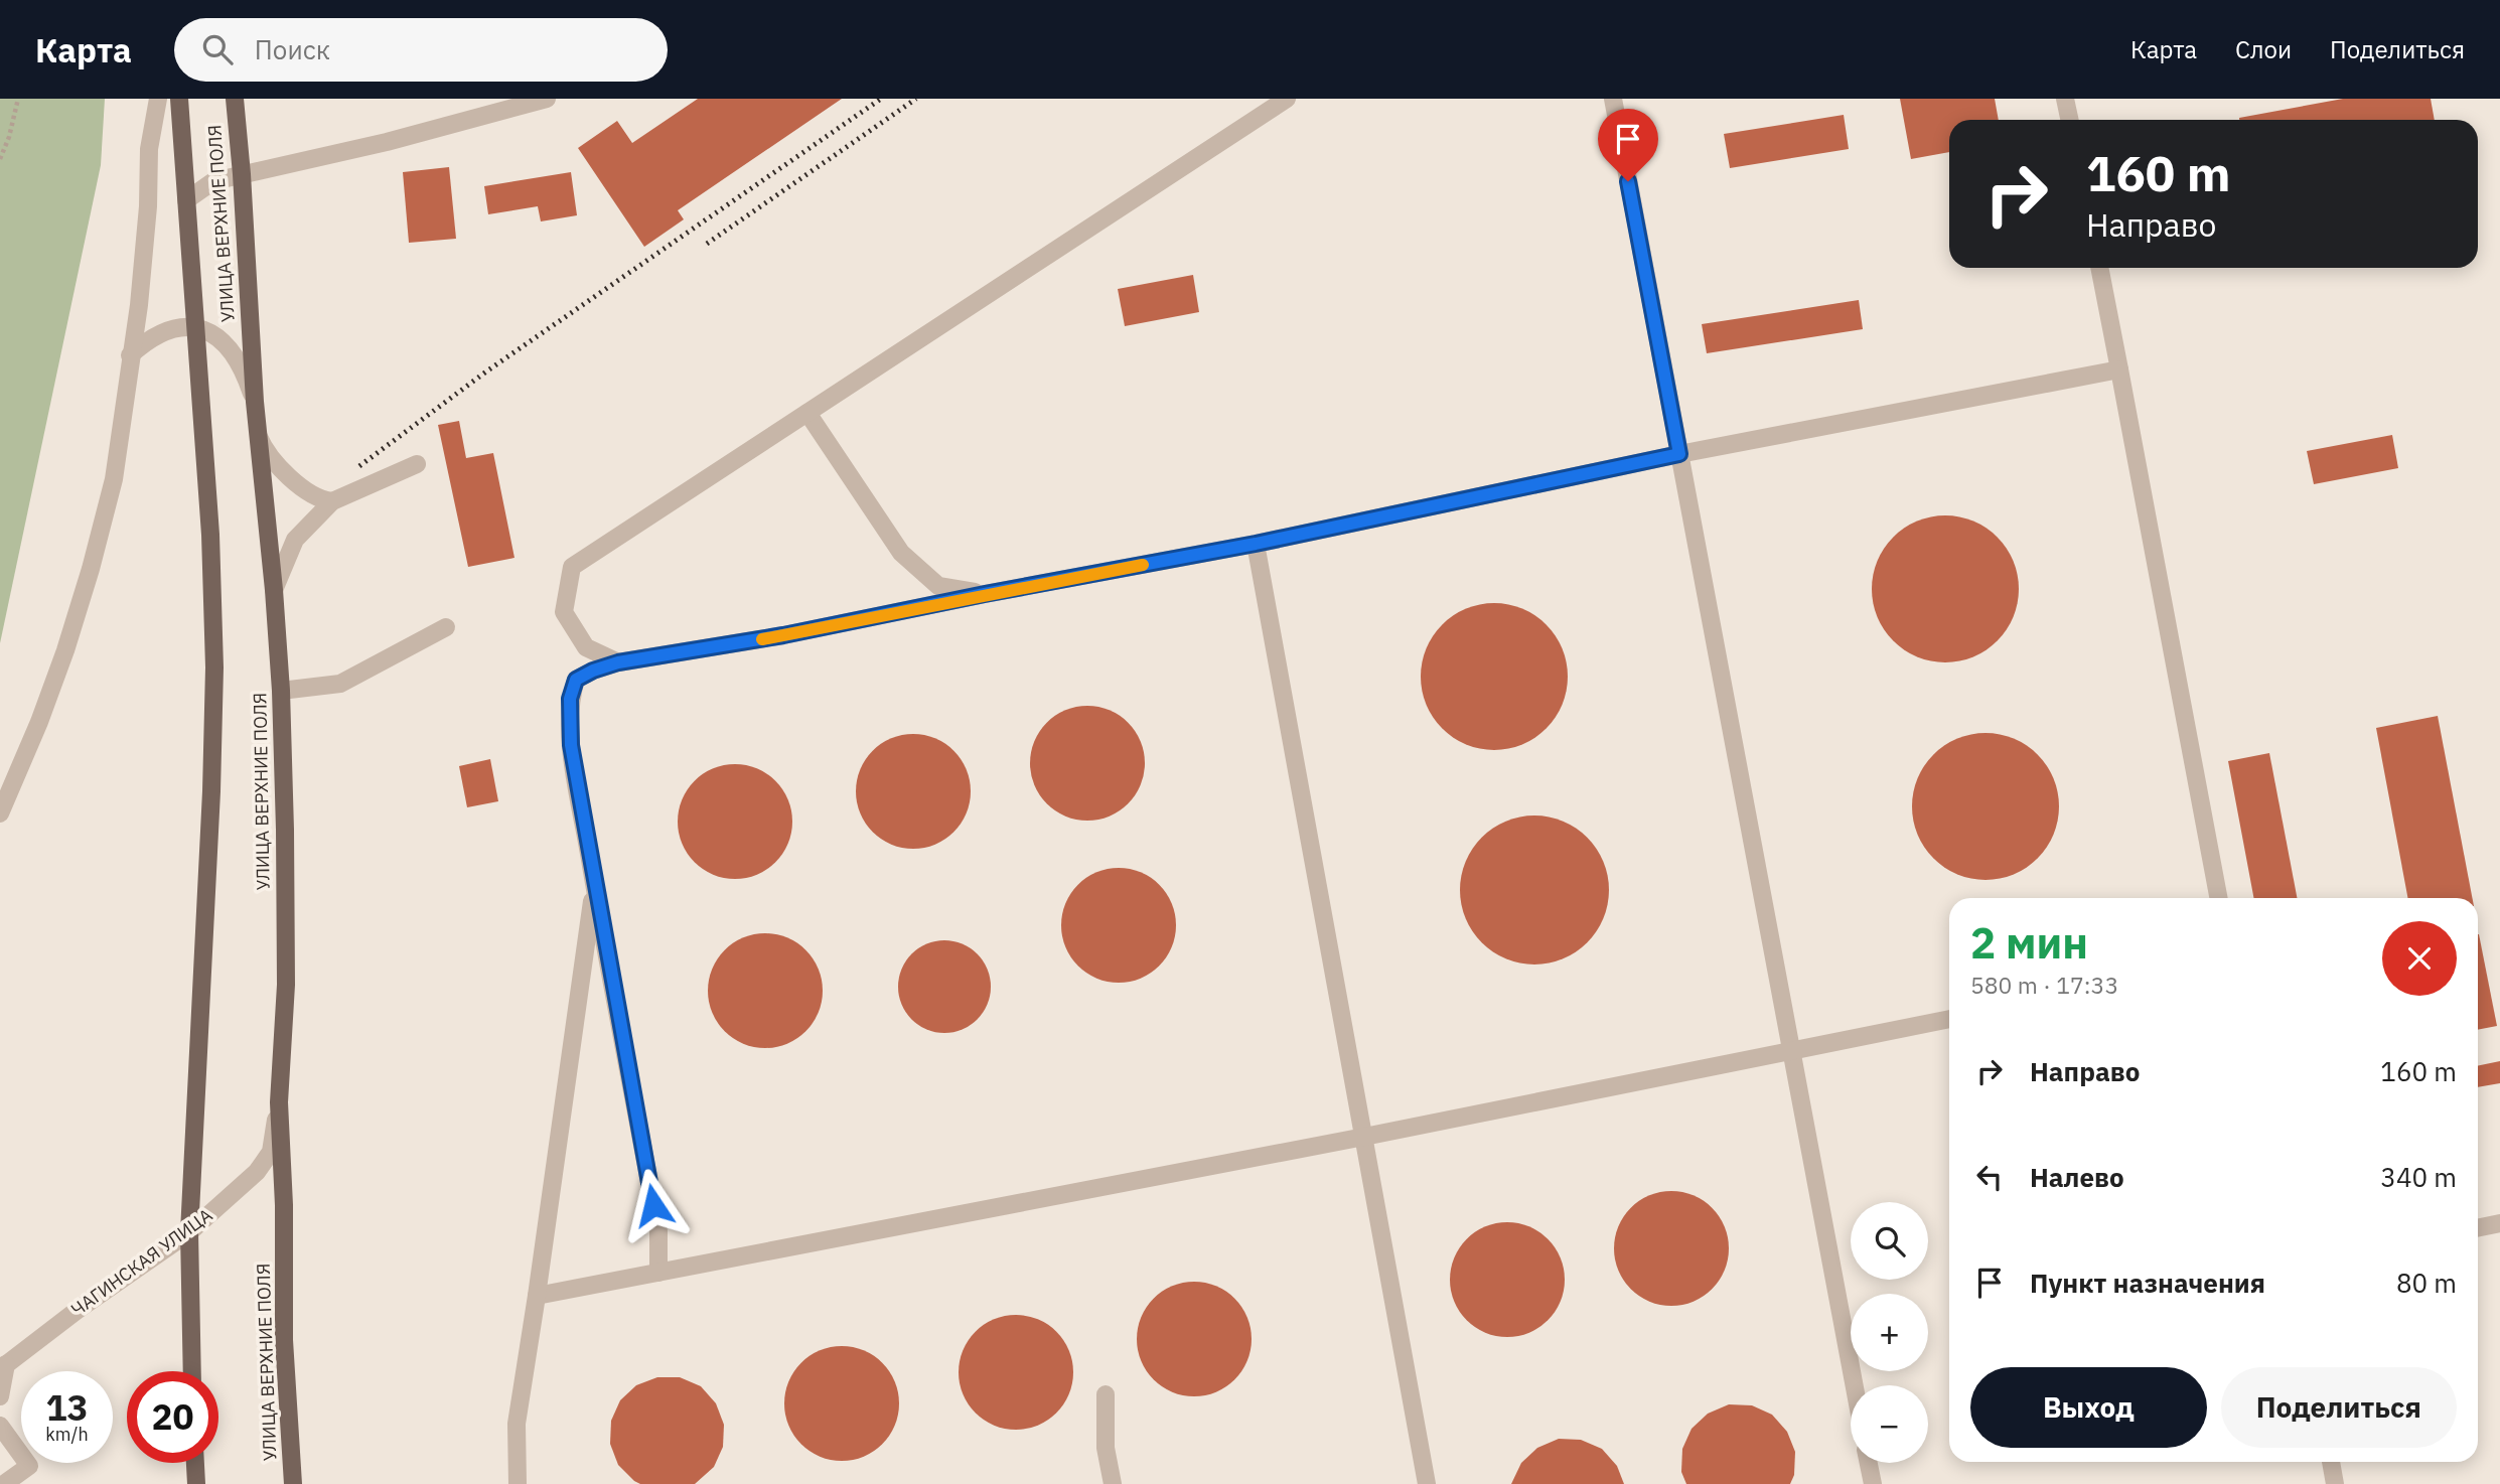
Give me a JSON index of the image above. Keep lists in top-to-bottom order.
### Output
{
  "streets": {
    "main road": ["УЛИЦА ВЕРХНИЕ ПОЛЯ"],
    "street": ["ЧАГИНСКАЯ УЛИЦА"]
  },
  "crossings": [
    ["УЛИЦА ВЕРХНИЕ ПОЛЯ", "ЧАГИНСКАЯ УЛИЦА"]
  ],
  "page": {
    "header": "Карта",
    "search": "Поиск",
    "nav": ["Карта", "Слои", "Поделиться"],
    "turn": ["160 m", "Направо"],
    "heading": ["2 мин", "580 m · 17:33"],
    "list": [
      {
        "name": "Направо",
        "value": "160 m"
      },
      {
        "name": "Налево",
        "value": "340 m"
      },
      {
        "name": "Пункт назначения",
        "value": "80 m"
      }
    ],
    "map_buttons": ["+", "−"],
    "buttons": ["Выход", "Поделиться"],
    "speed": "13 km/h",
    "limit": "20"
  }
}
